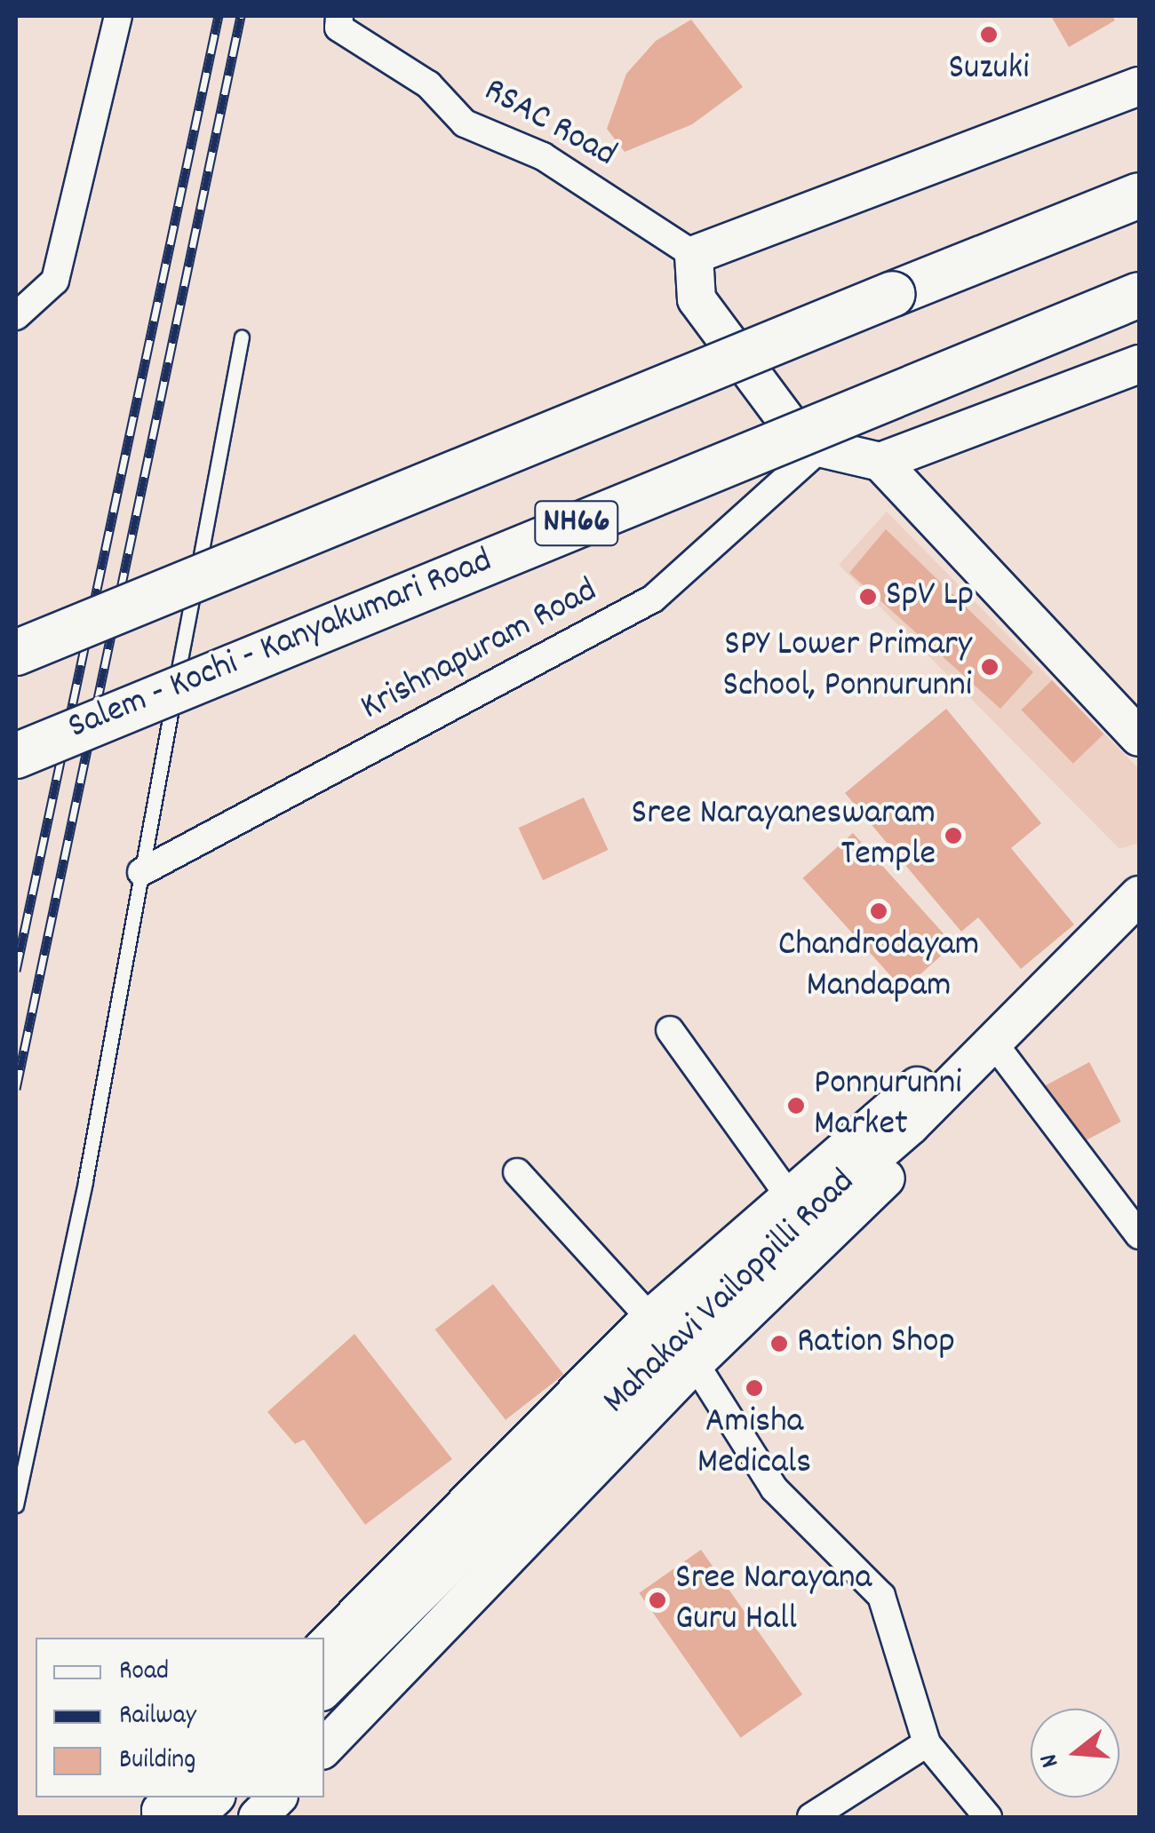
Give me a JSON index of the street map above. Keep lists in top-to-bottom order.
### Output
{
  "streets": {
    "highway": ["NH66", "Salem - Kochi - Kanyakumari Road"],
    "main road": ["Mahakavi Vailoppilli Road"],
    "street": ["RSAC Road", "Krishnapuram Road"]
  },
  "places": [
    "Suzuki",
    "SpV Lp",
    "SPY Lower Primary School, Ponnurunni",
    "Sree Narayaneswaram Temple",
    "Chandrodayam Mandapam",
    "Ponnurunni Market",
    "Ration Shop",
    "Amisha Medicals",
    "Sree Narayana Guru Hall"
  ],
  "legend": ["Road", "Railway", "Building"],
  "north": "left"
}
